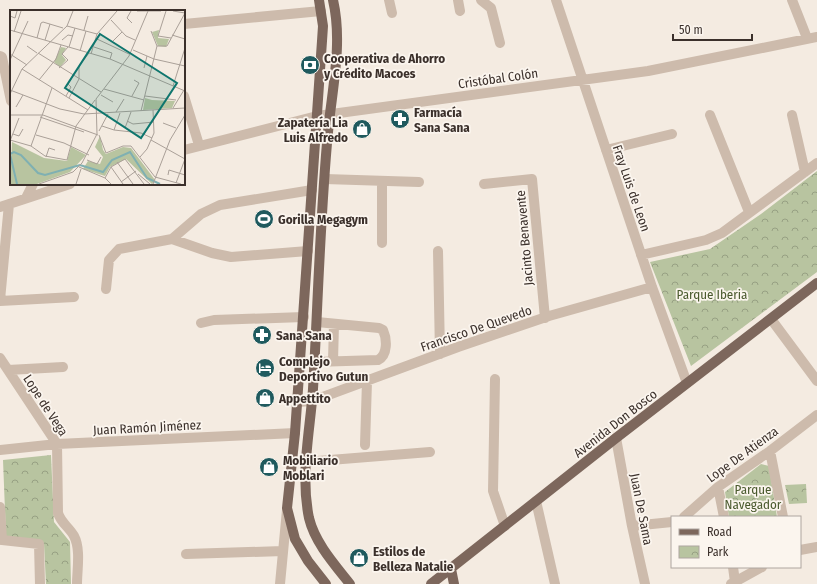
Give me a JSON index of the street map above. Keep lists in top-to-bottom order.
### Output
{
  "streets": {
    "main road": ["Avenida Don Bosco"],
    "street": [
      "Cristóbal Colón",
      "Fray Luis de Leon",
      "Jacinto Benavente",
      "Francisco De Quevedo",
      "Lope de Vega",
      "Juan Ramón Jiménez",
      "Lope De Atienza",
      "Juan De Sama"
    ]
  },
  "crossings": [
    ["Cristóbal Colón", "Fray Luis de Leon"],
    ["Fray Luis de Leon", "Francisco De Quevedo"],
    ["Fray Luis de Leon", "Avenida Don Bosco"],
    ["Jacinto Benavente", "Francisco De Quevedo"],
    ["Lope de Vega", "Juan Ramón Jiménez"],
    ["Avenida Don Bosco", "Juan De Sama"]
  ],
  "parks": ["Parque Iberia", "Parque Navegador"],
  "places": {
    "bank": ["Cooperativa de Ahorro y Crédito Macoes"],
    "pharmacy": ["Farmacía Sana Sana", "Sana Sana"],
    "shop": [
      "Zapatería Lia Luis Alfredo",
      "Appettito",
      "Mobiliario Moblari",
      "Estilos de Belleza Natalie"
    ],
    "sports": ["Gorilla Megagym"],
    "hotel": ["Complejo Deportivo Gutun"]
  },
  "legend": ["Road", "Park"],
  "scale_bar": "50 m"
}
